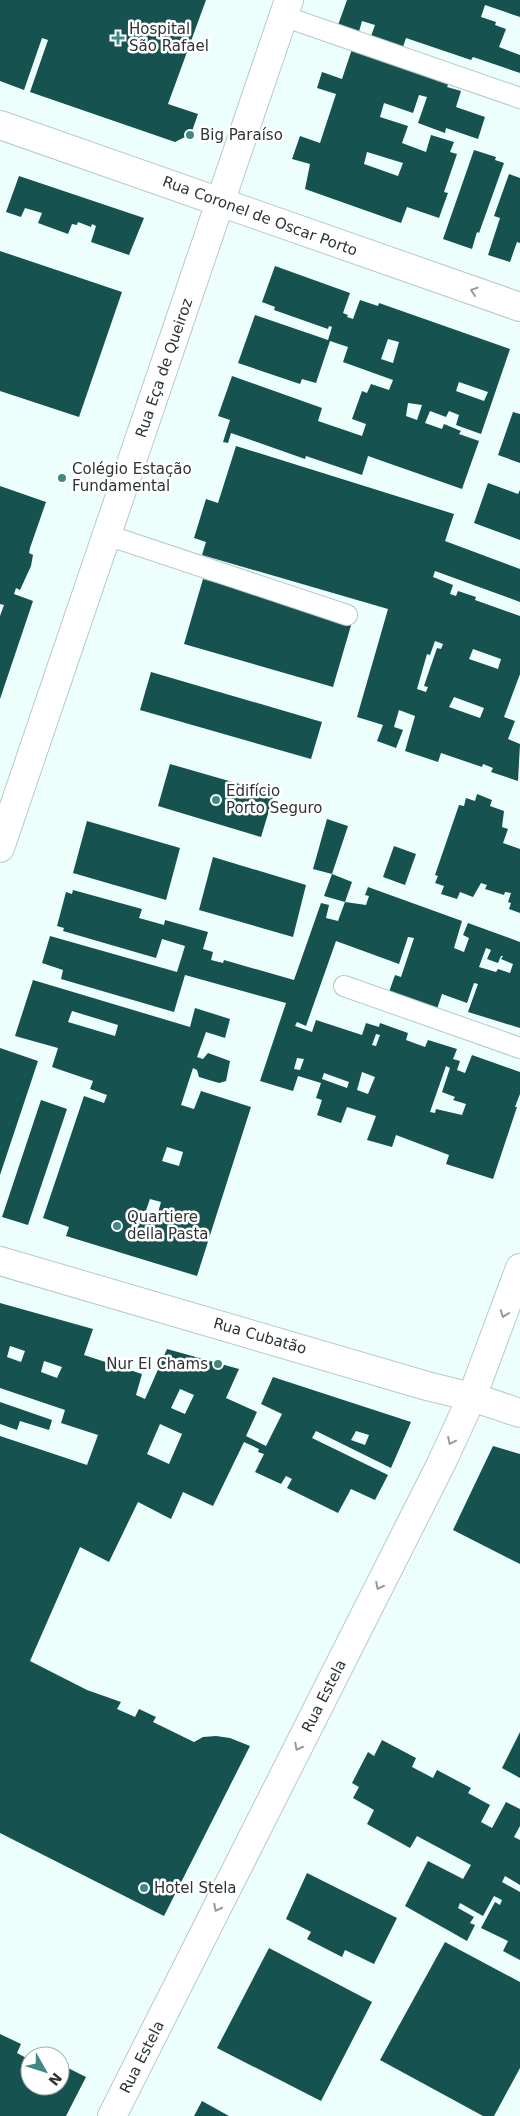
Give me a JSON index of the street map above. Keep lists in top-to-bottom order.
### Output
{
  "streets": {
    "street": [
      "Rua Coronel de Oscar Porto",
      "Rua Eça de Queiroz",
      "Rua Cubatão",
      "Rua Estela"
    ]
  },
  "crossings": [
    ["Rua Coronel de Oscar Porto", "Rua Eça de Queiroz"],
    ["Rua Cubatão", "Rua Estela"]
  ],
  "one_way": ["Rua Coronel de Oscar Porto", "Rua Estela"],
  "places": {
    "health": ["Hospital São Rafael"],
    "other": [
      "Big Paraíso",
      "Colégio Estação Fundamental",
      "Edifício Porto Seguro",
      "Quartiere della Pasta",
      "Nur El Chams",
      "Hotel Stela"
    ]
  },
  "north": "bottom right"
}
